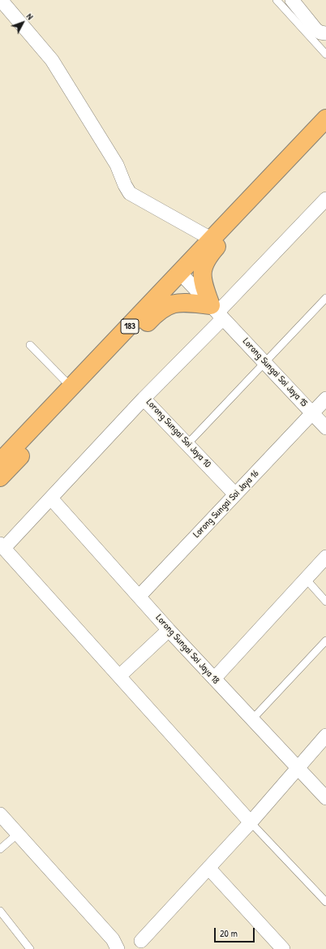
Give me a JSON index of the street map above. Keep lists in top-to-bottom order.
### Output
{
  "streets": {
    "highway": ["183"],
    "street": [
      "Lorong Sungai Soi Jaya 15",
      "Lorong Sungai Soi Jaya 10",
      "Lorong Sungai Soi Jaya 16",
      "Lorong Sungai Soi Jaya 18"
    ]
  },
  "crossings": [
    ["183", "Lorong Sungai Soi Jaya 15"],
    ["Lorong Sungai Soi Jaya 15", "Lorong Sungai Soi Jaya 10"],
    ["Lorong Sungai Soi Jaya 15", "Lorong Sungai Soi Jaya 16"],
    ["Lorong Sungai Soi Jaya 10", "Lorong Sungai Soi Jaya 16"],
    ["Lorong Sungai Soi Jaya 16", "Lorong Sungai Soi Jaya 18"]
  ],
  "scale_bar": "20 m",
  "north": "top right"
}
